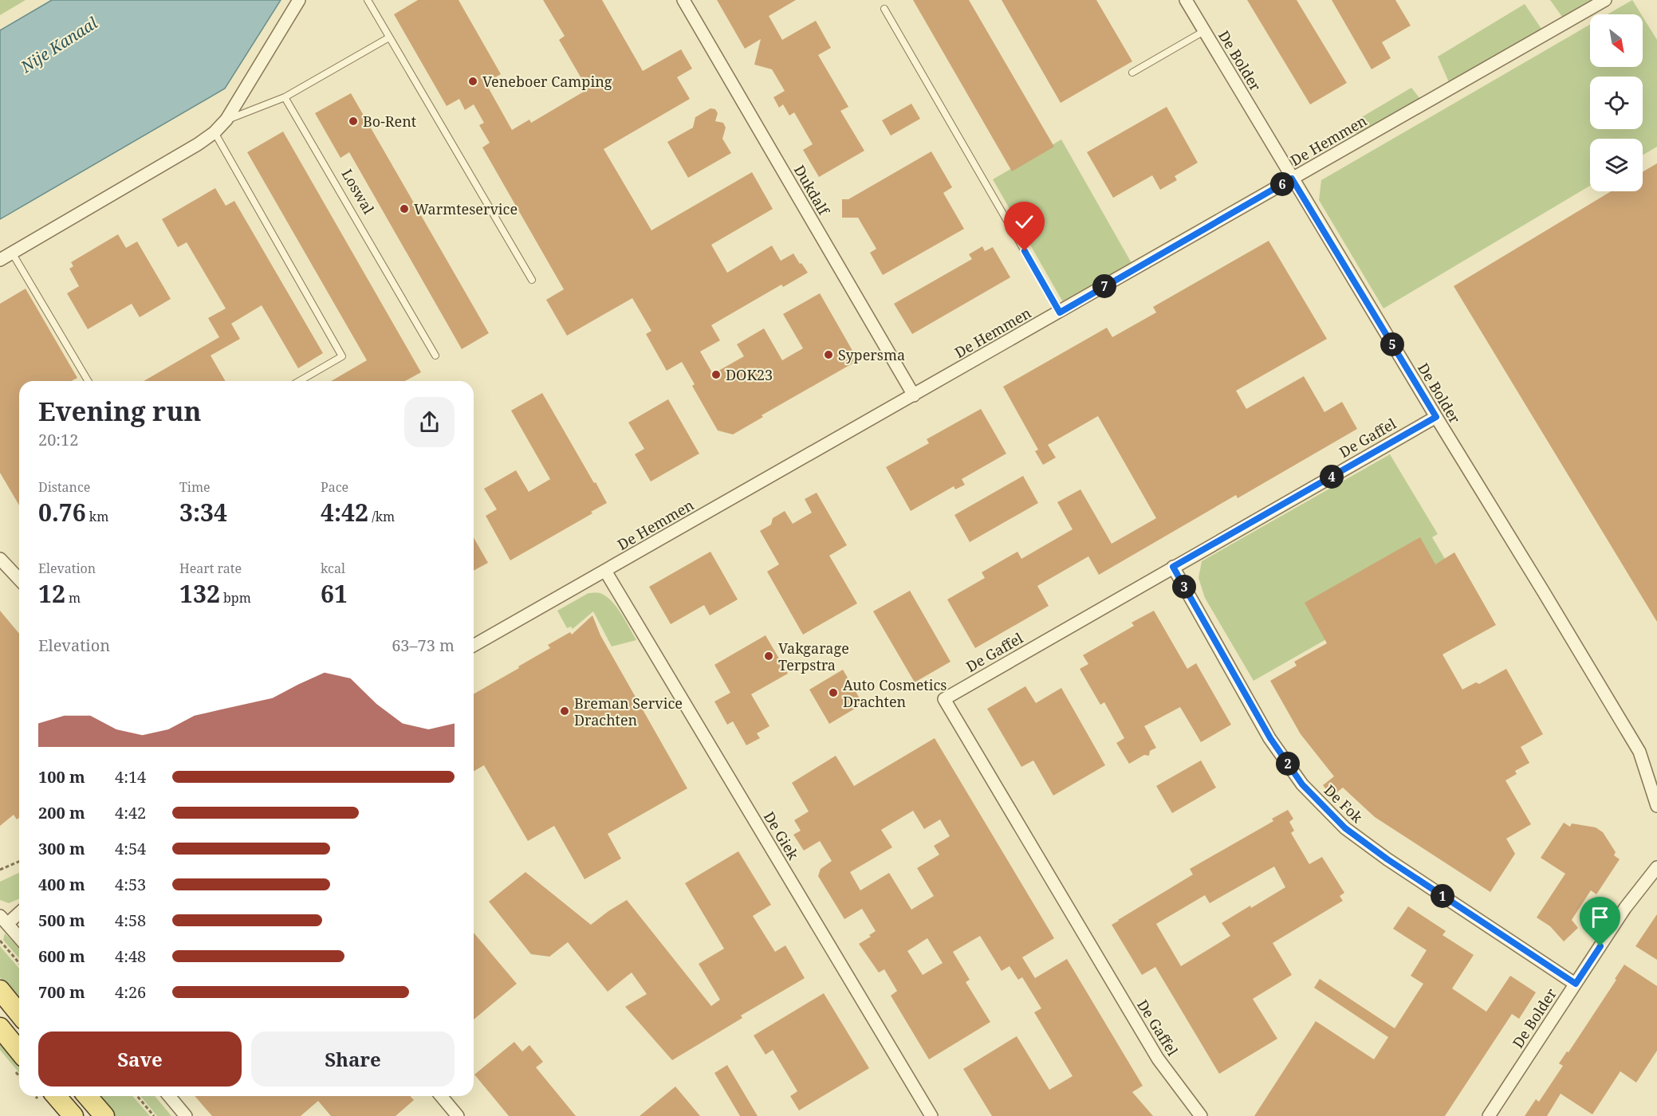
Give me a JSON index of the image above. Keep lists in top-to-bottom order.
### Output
{
  "streets": {
    "street": [
      "De Bolder",
      "De Hemmen",
      "Dukdalf",
      "De Gaffel",
      "De Fok",
      "De Giek"
    ],
    "lane": ["Loswal"]
  },
  "crossings": [
    ["De Bolder", "De Hemmen"],
    ["De Bolder", "De Gaffel"],
    ["De Bolder", "De Fok"],
    ["De Hemmen", "Dukdalf"],
    ["De Hemmen", "De Giek"],
    ["De Gaffel", "De Fok"]
  ],
  "water": ["Nije Kanaal"],
  "places": [
    "Veneboer Camping",
    "Bo-Rent",
    "Warmteservice",
    "Sypersma",
    "DOK23",
    "Vakgarage Terpstra",
    "Auto Cosmetics Drachten",
    "Breman Service Drachten"
  ],
  "north": "bottom right",
  "page": {
    "pins": [
      "6",
      "7",
      "5",
      "4",
      "3",
      "2",
      "1"
    ],
    "heading": ["Evening run", "20:12"],
    "stats": [
      ["Distance", "0.76 km"],
      ["Time", "3:34"],
      ["Pace", "4:42 /km"],
      ["Elevation", "12 m"],
      ["Heart rate", "132 bpm"],
      ["kcal", "61"]
    ],
    "chart": ["Elevation", "63–73 m"],
    "list": [
      {
        "name": "100 m",
        "note": "4:14"
      },
      {
        "name": "200 m",
        "note": "4:42"
      },
      {
        "name": "300 m",
        "note": "4:54"
      },
      {
        "name": "400 m",
        "note": "4:53"
      },
      {
        "name": "500 m",
        "note": "4:58"
      },
      {
        "name": "600 m",
        "note": "4:48"
      },
      {
        "name": "700 m",
        "note": "4:26"
      }
    ],
    "buttons": ["Save", "Share"]
  }
}
